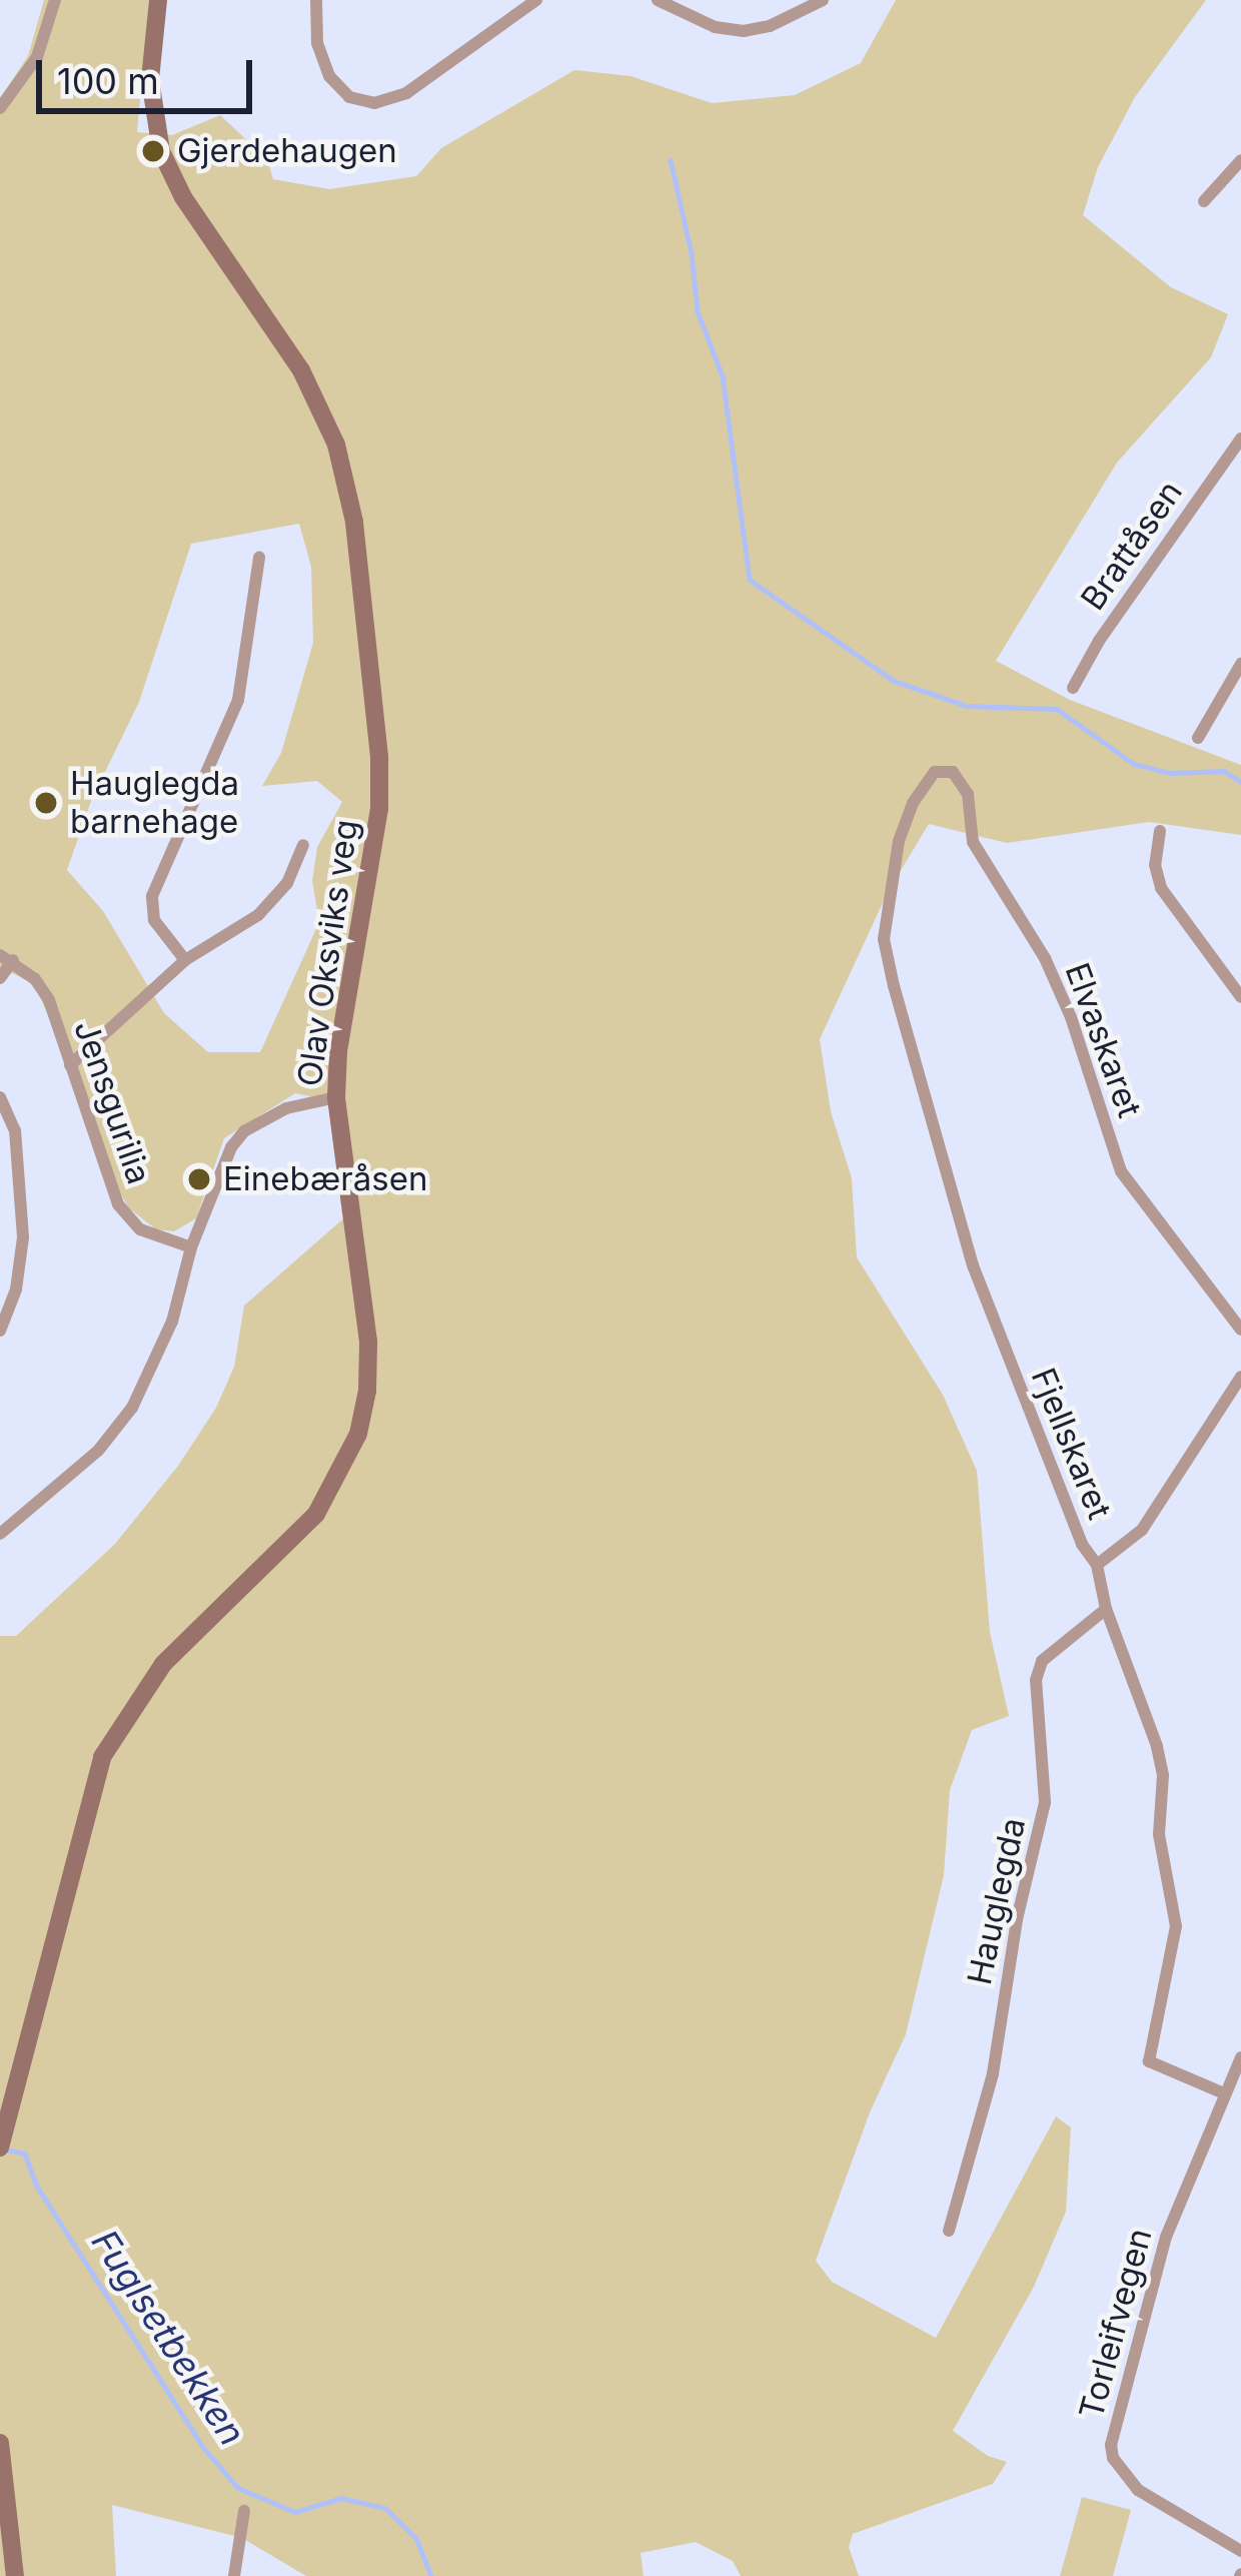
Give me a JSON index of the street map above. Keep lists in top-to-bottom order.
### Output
{
  "streets": {
    "street": [
      "Brattåsen",
      "Olav Oksviks veg",
      "Elvaskaret",
      "Jensgurilia",
      "Fjellskaret",
      "Hauglegda",
      "Torleifvegen"
    ]
  },
  "crossings": [
    ["Elvaskaret", "Fjellskaret"],
    ["Fjellskaret", "Hauglegda"],
    ["Fjellskaret", "Torleifvegen"]
  ],
  "water": ["Fuglsetbekken"],
  "places": ["Gjerdehaugen", "Hauglegda barnehage", "Einebæråsen"],
  "scale_bar": "100 m"
}
